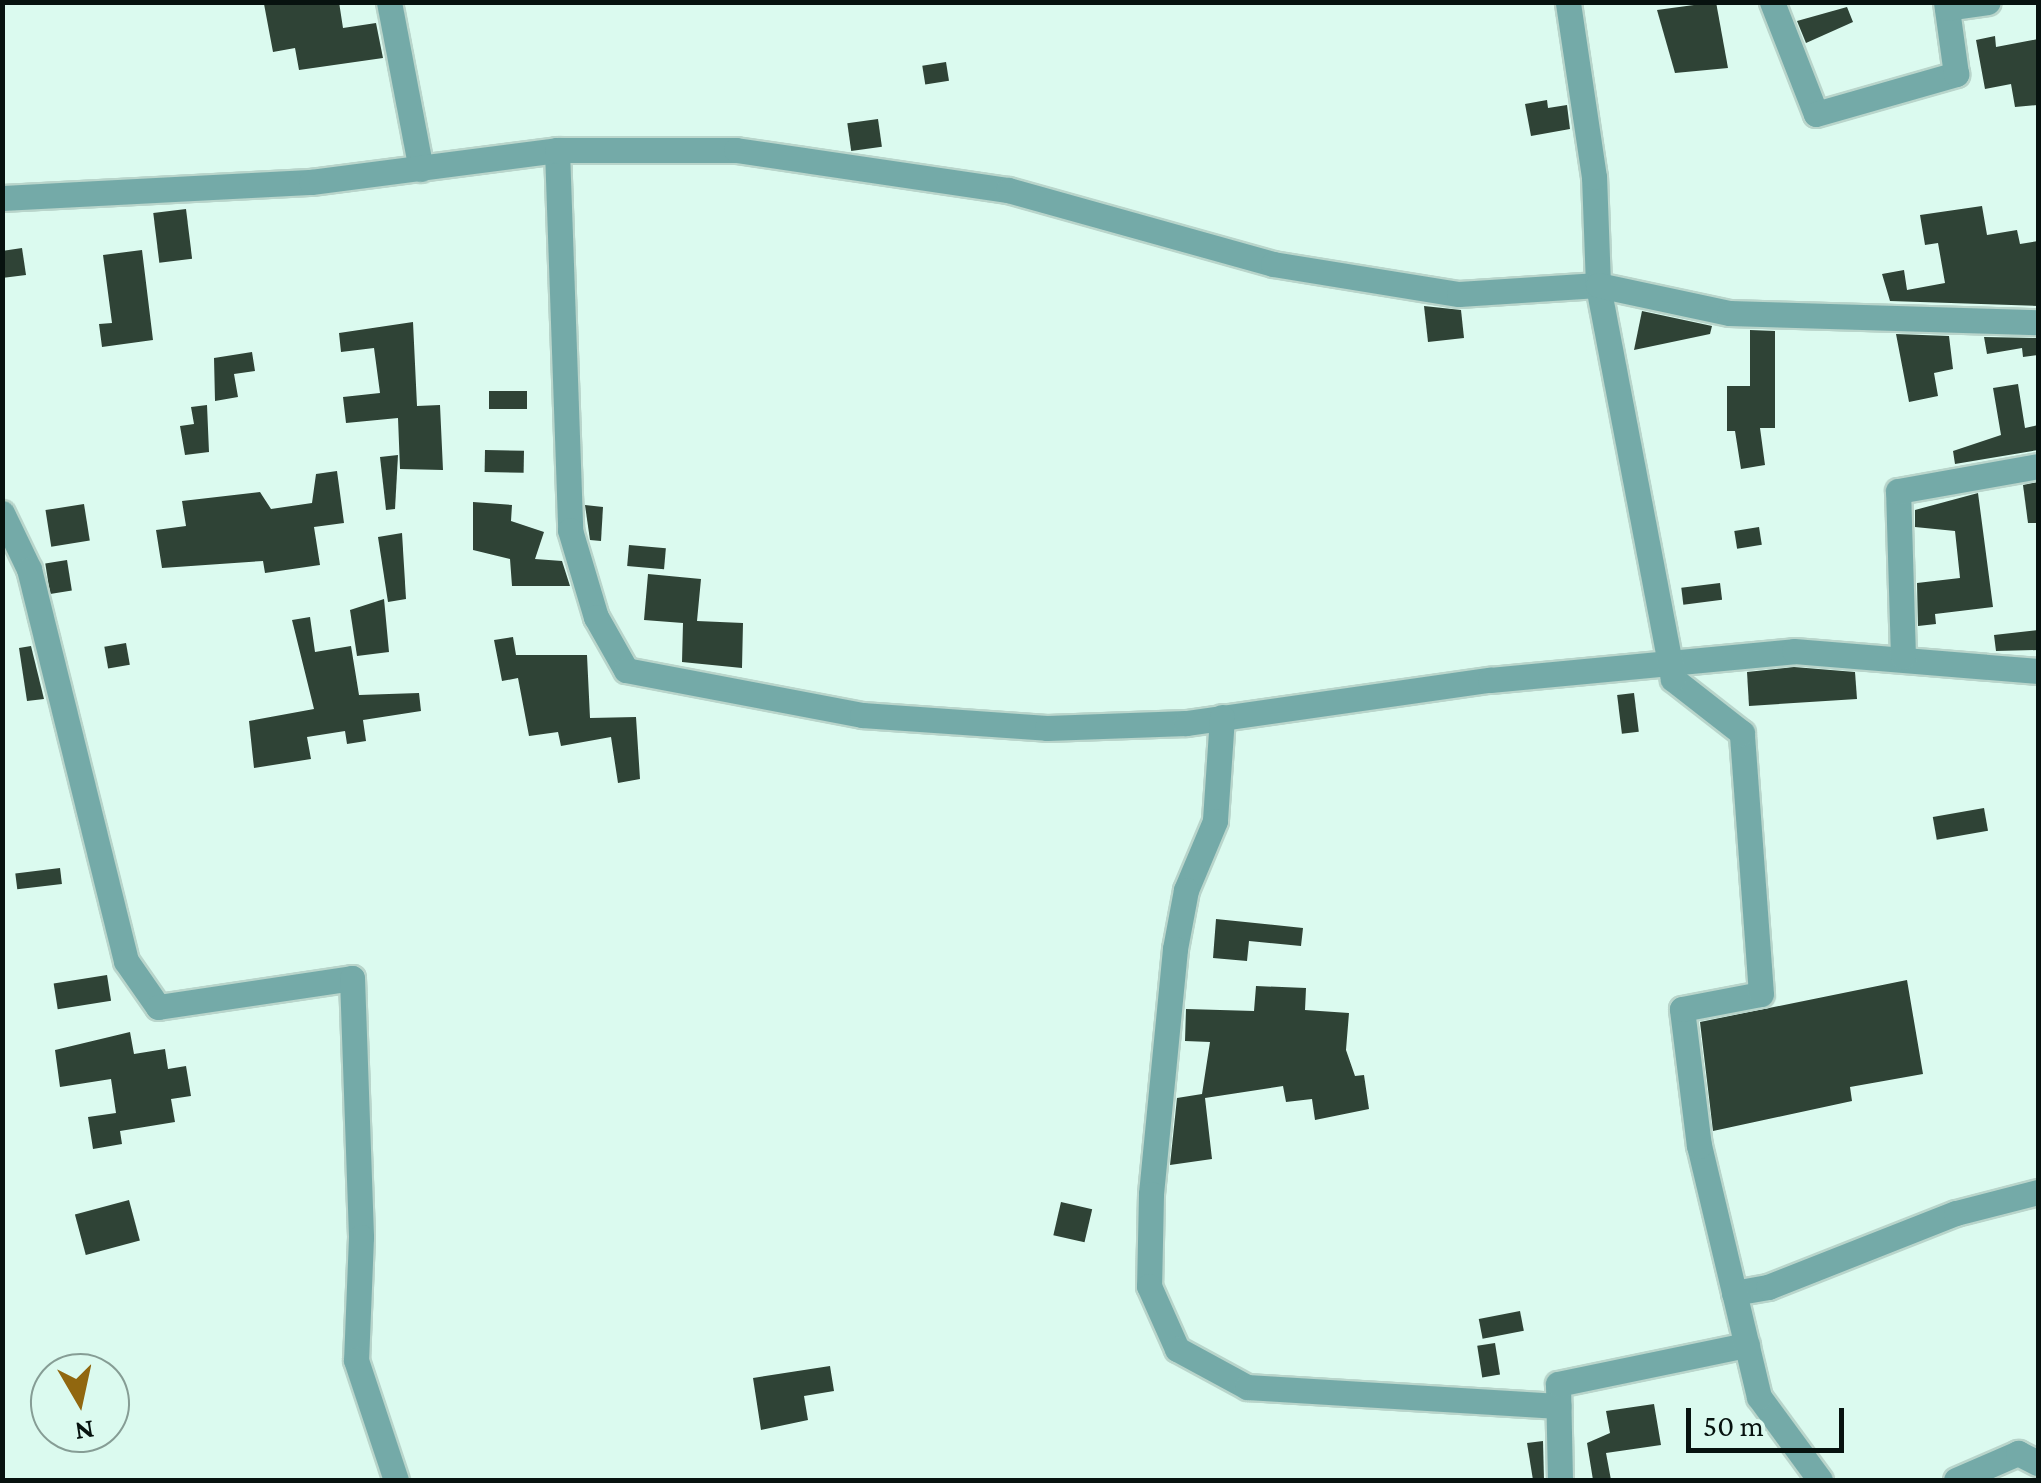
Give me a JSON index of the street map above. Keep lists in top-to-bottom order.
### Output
{
  "scale_bar": "50 m",
  "north": "bottom"
}
